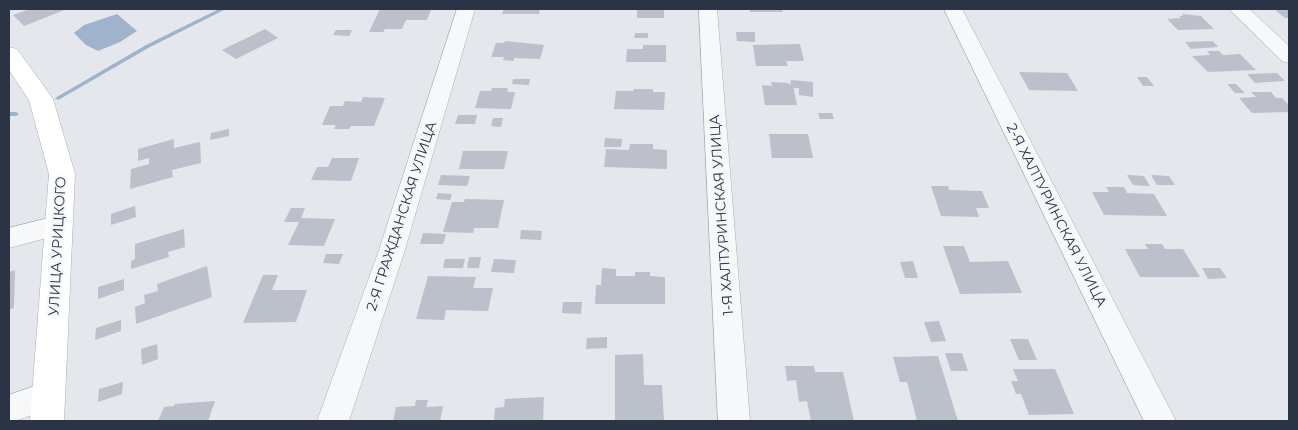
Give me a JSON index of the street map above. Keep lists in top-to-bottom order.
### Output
{
  "streets": {
    "main road": ["УЛИЦА УРИЦКОГО"],
    "street": ["1-Я ХАЛТУРИНСКАЯ УЛИЦА", "2-Я ХАЛТУРИНСКАЯ УЛИЦА", "2-Я ГРАЖДАНСКАЯ УЛИЦА"]
  }
}
